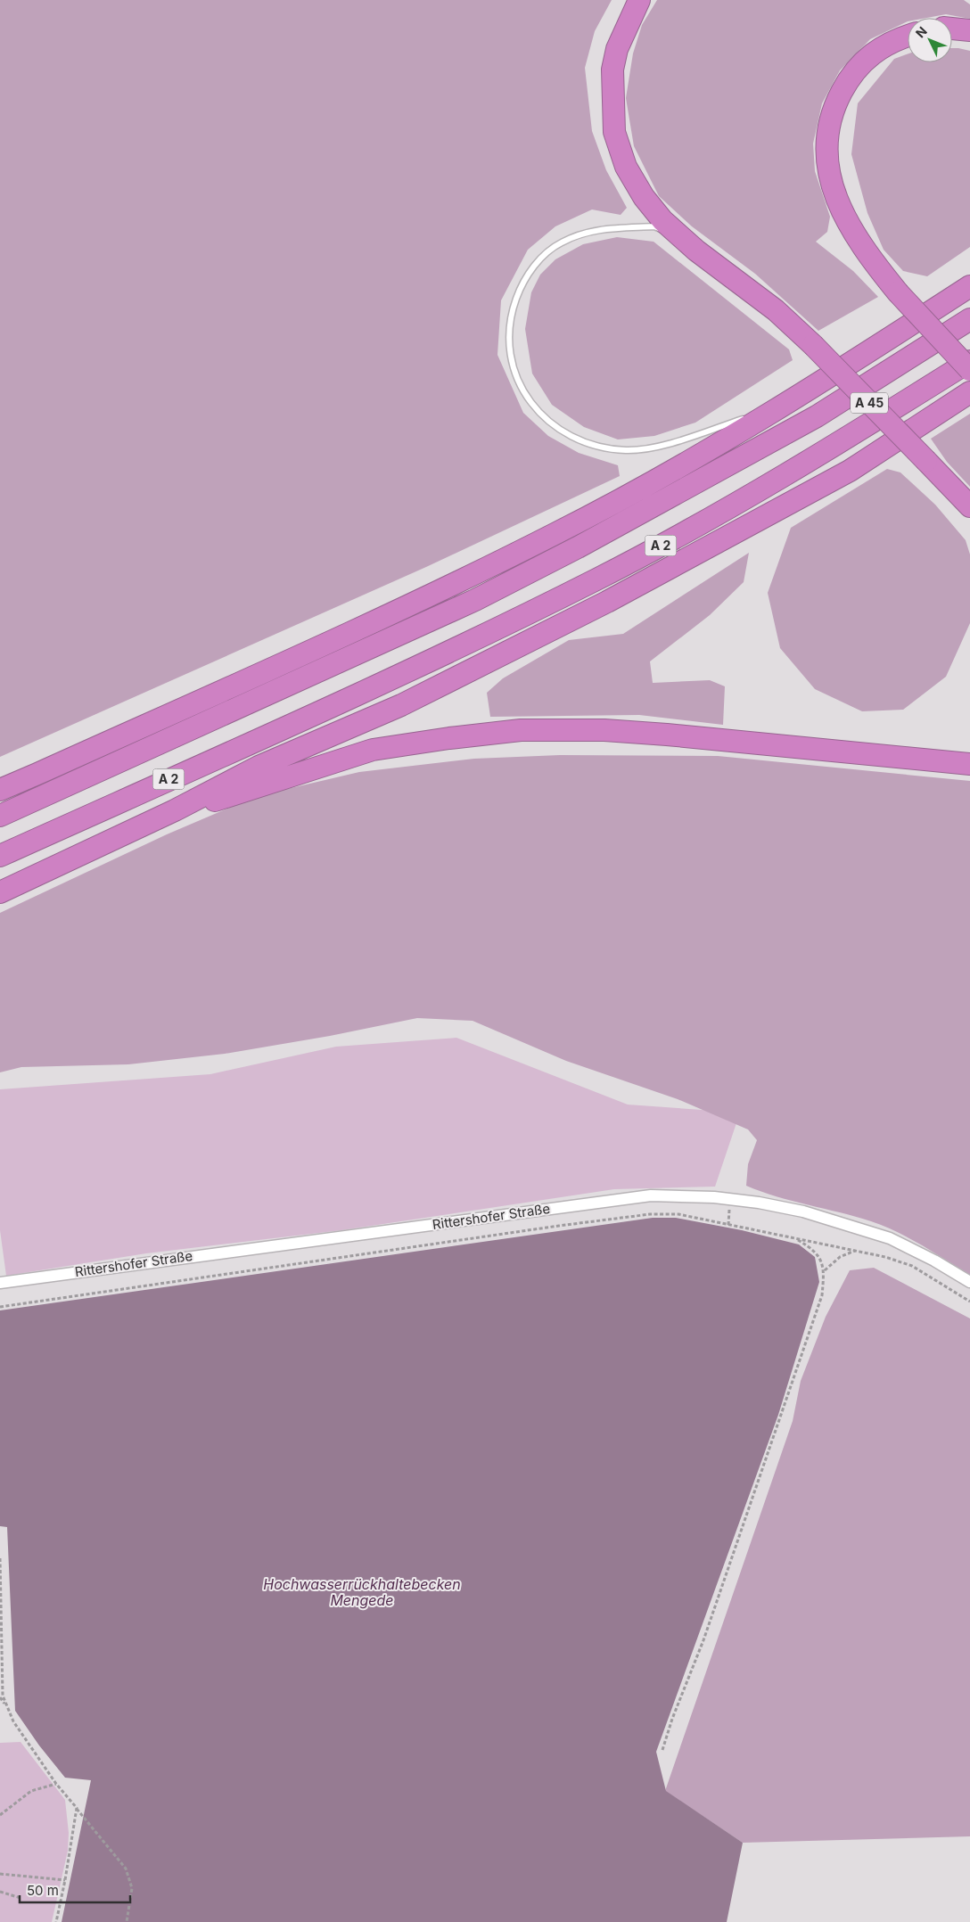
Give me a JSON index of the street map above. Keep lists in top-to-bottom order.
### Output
{
  "streets": {
    "highway": ["A 45", "A 2"],
    "street": ["Rittershofer Straße"]
  },
  "water": ["Hochwasserrückhaltebecken Mengede"],
  "scale_bar": "50 m",
  "north": "top left"
}
